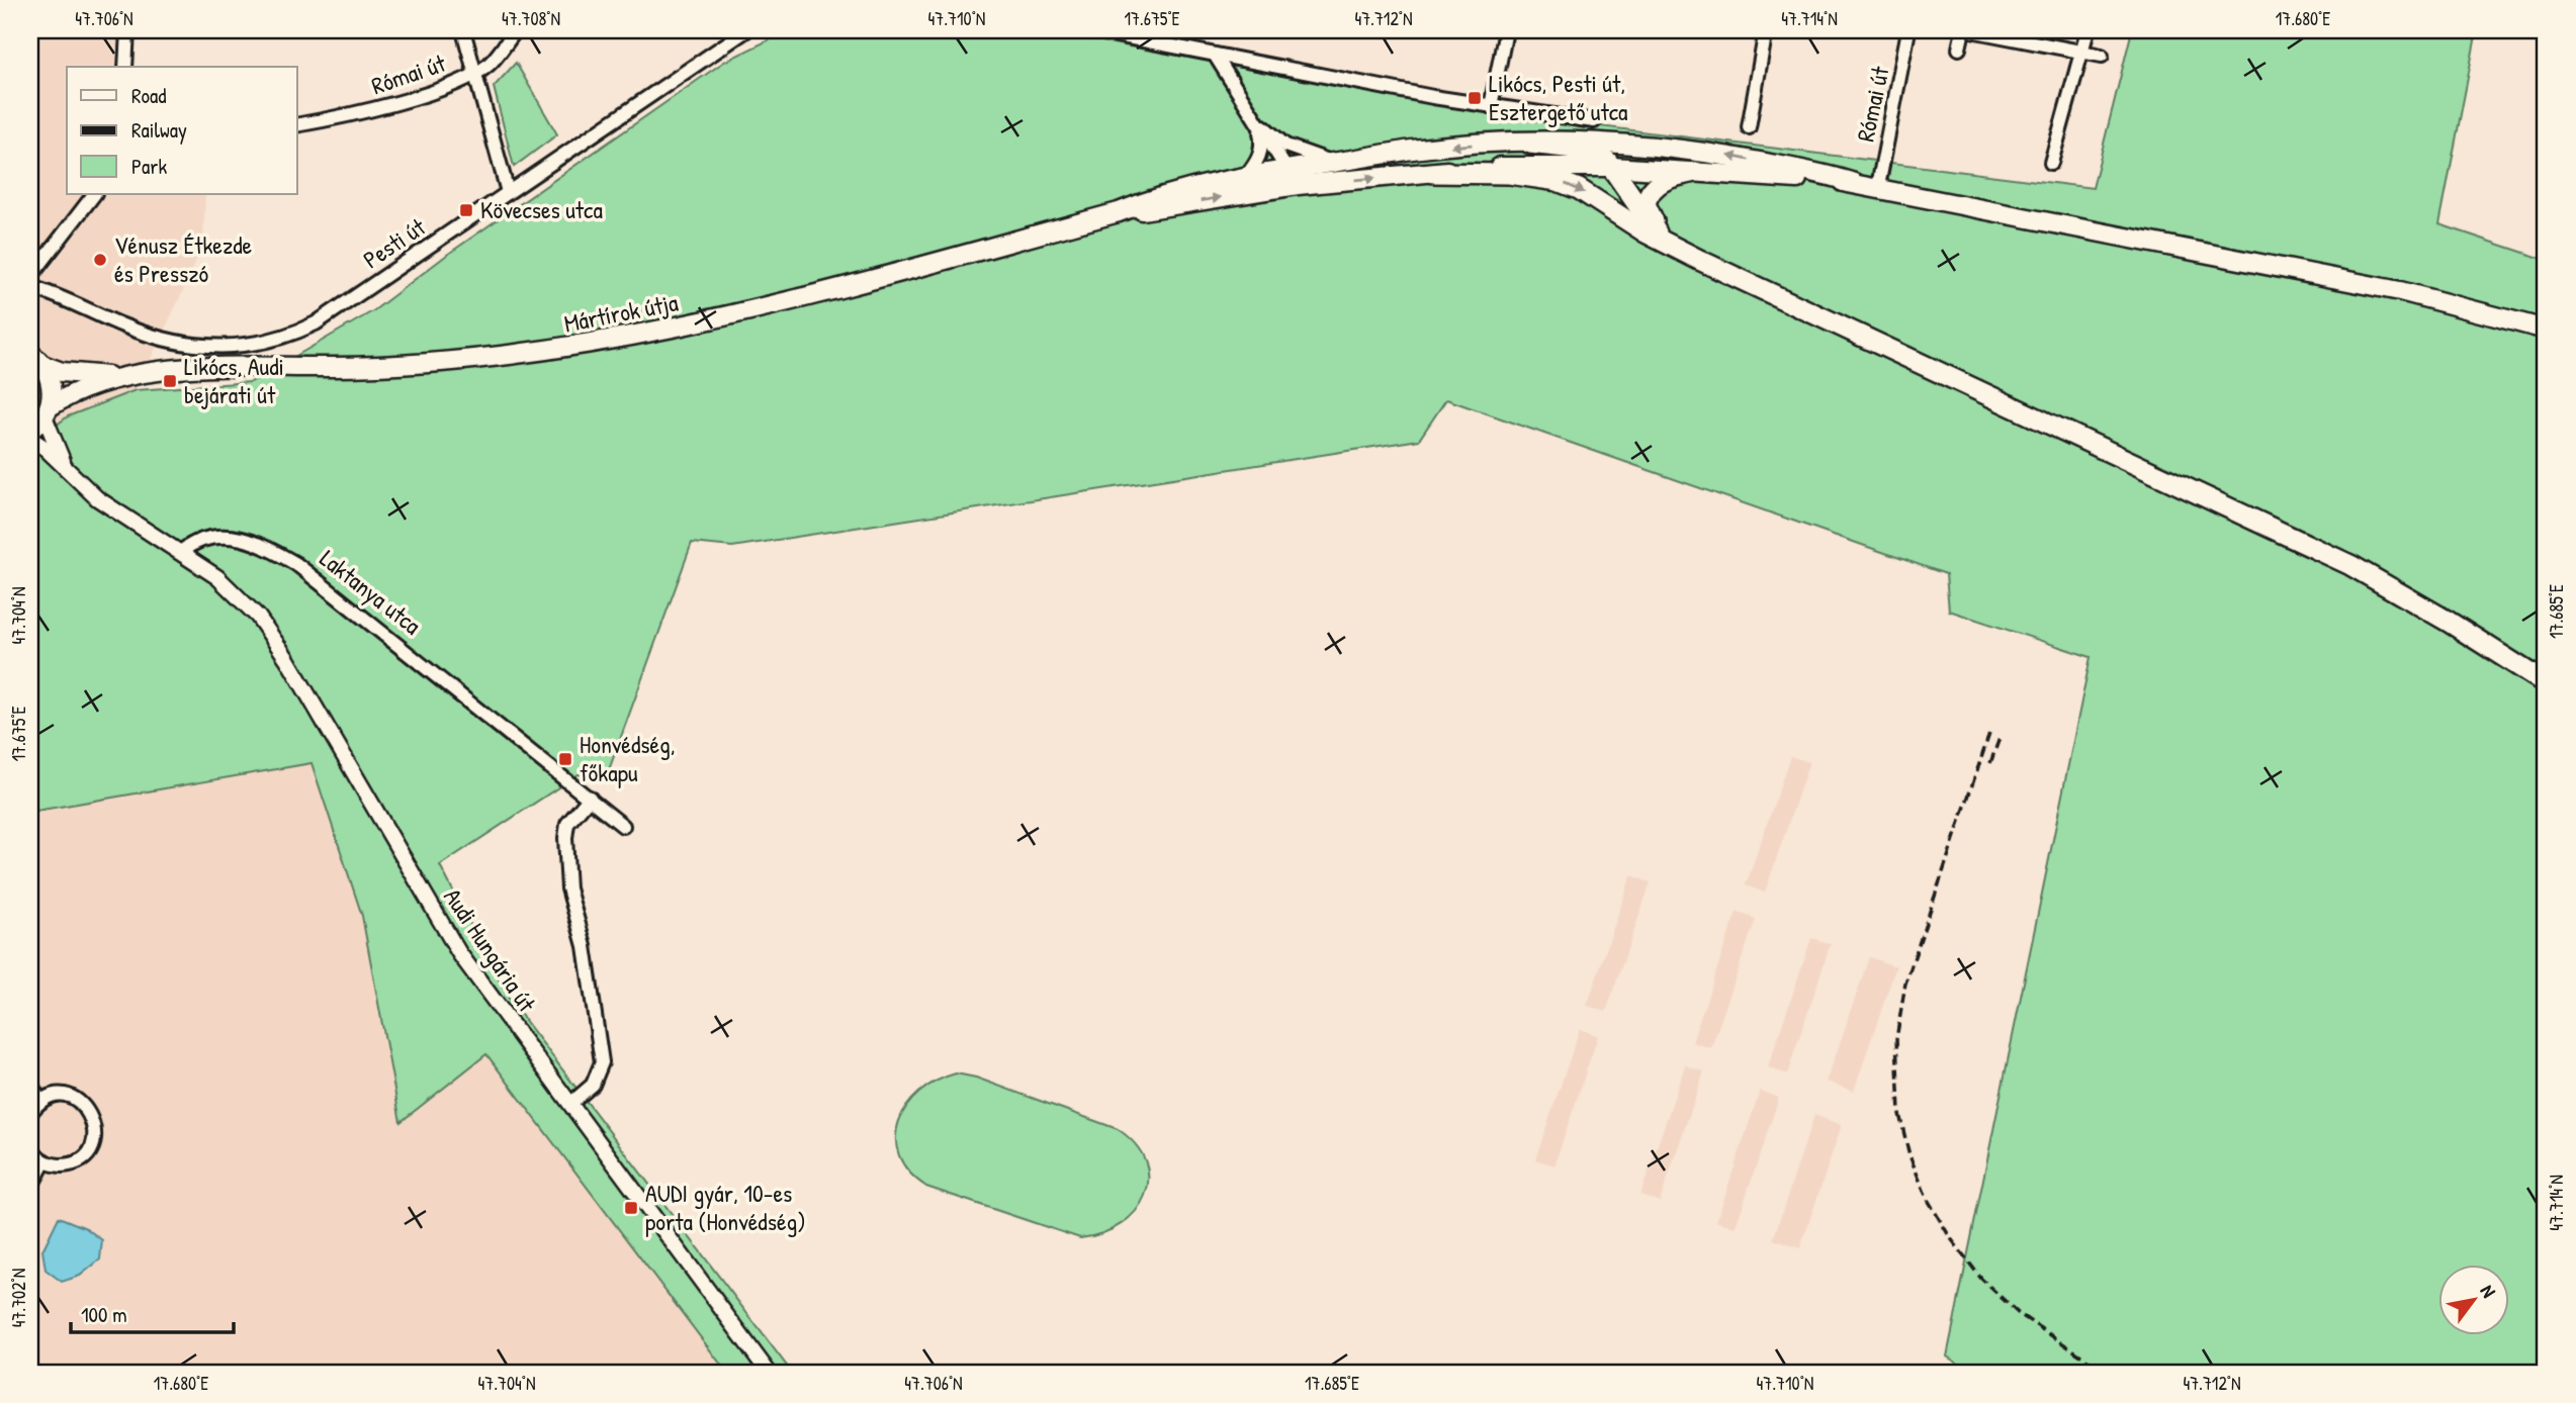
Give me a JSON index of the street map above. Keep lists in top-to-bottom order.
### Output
{
  "streets": {
    "main road": ["Mártírok útja"],
    "street": [
      "Római út",
      "Pesti út",
      "Laktanya utca",
      "Audi Hungária út"
    ]
  },
  "crossings": [
    ["Laktanya utca", "Audi Hungária út"]
  ],
  "places": {
    "transit": [
      "Likócs, Pesti út, Esztergető utca",
      "Kövecses utca",
      "Likócs, Audi bejárati út",
      "Honvédség, főkapu",
      "AUDI gyár, 10-es porta (Honvédség)"
    ],
    "other": ["Vénusz Étkezde és Presszó"]
  },
  "legend": ["Road", "Railway", "Park"],
  "scale_bar": "100 m",
  "north": "top right",
  "coordinates": [
    "47.706°N",
    "47.708°N",
    "47.710°N",
    "17.675°E",
    "47.712°N",
    "47.714°N",
    "17.680°E",
    "17.685°E",
    "47.704°N",
    "47.702°N"
  ]
}
